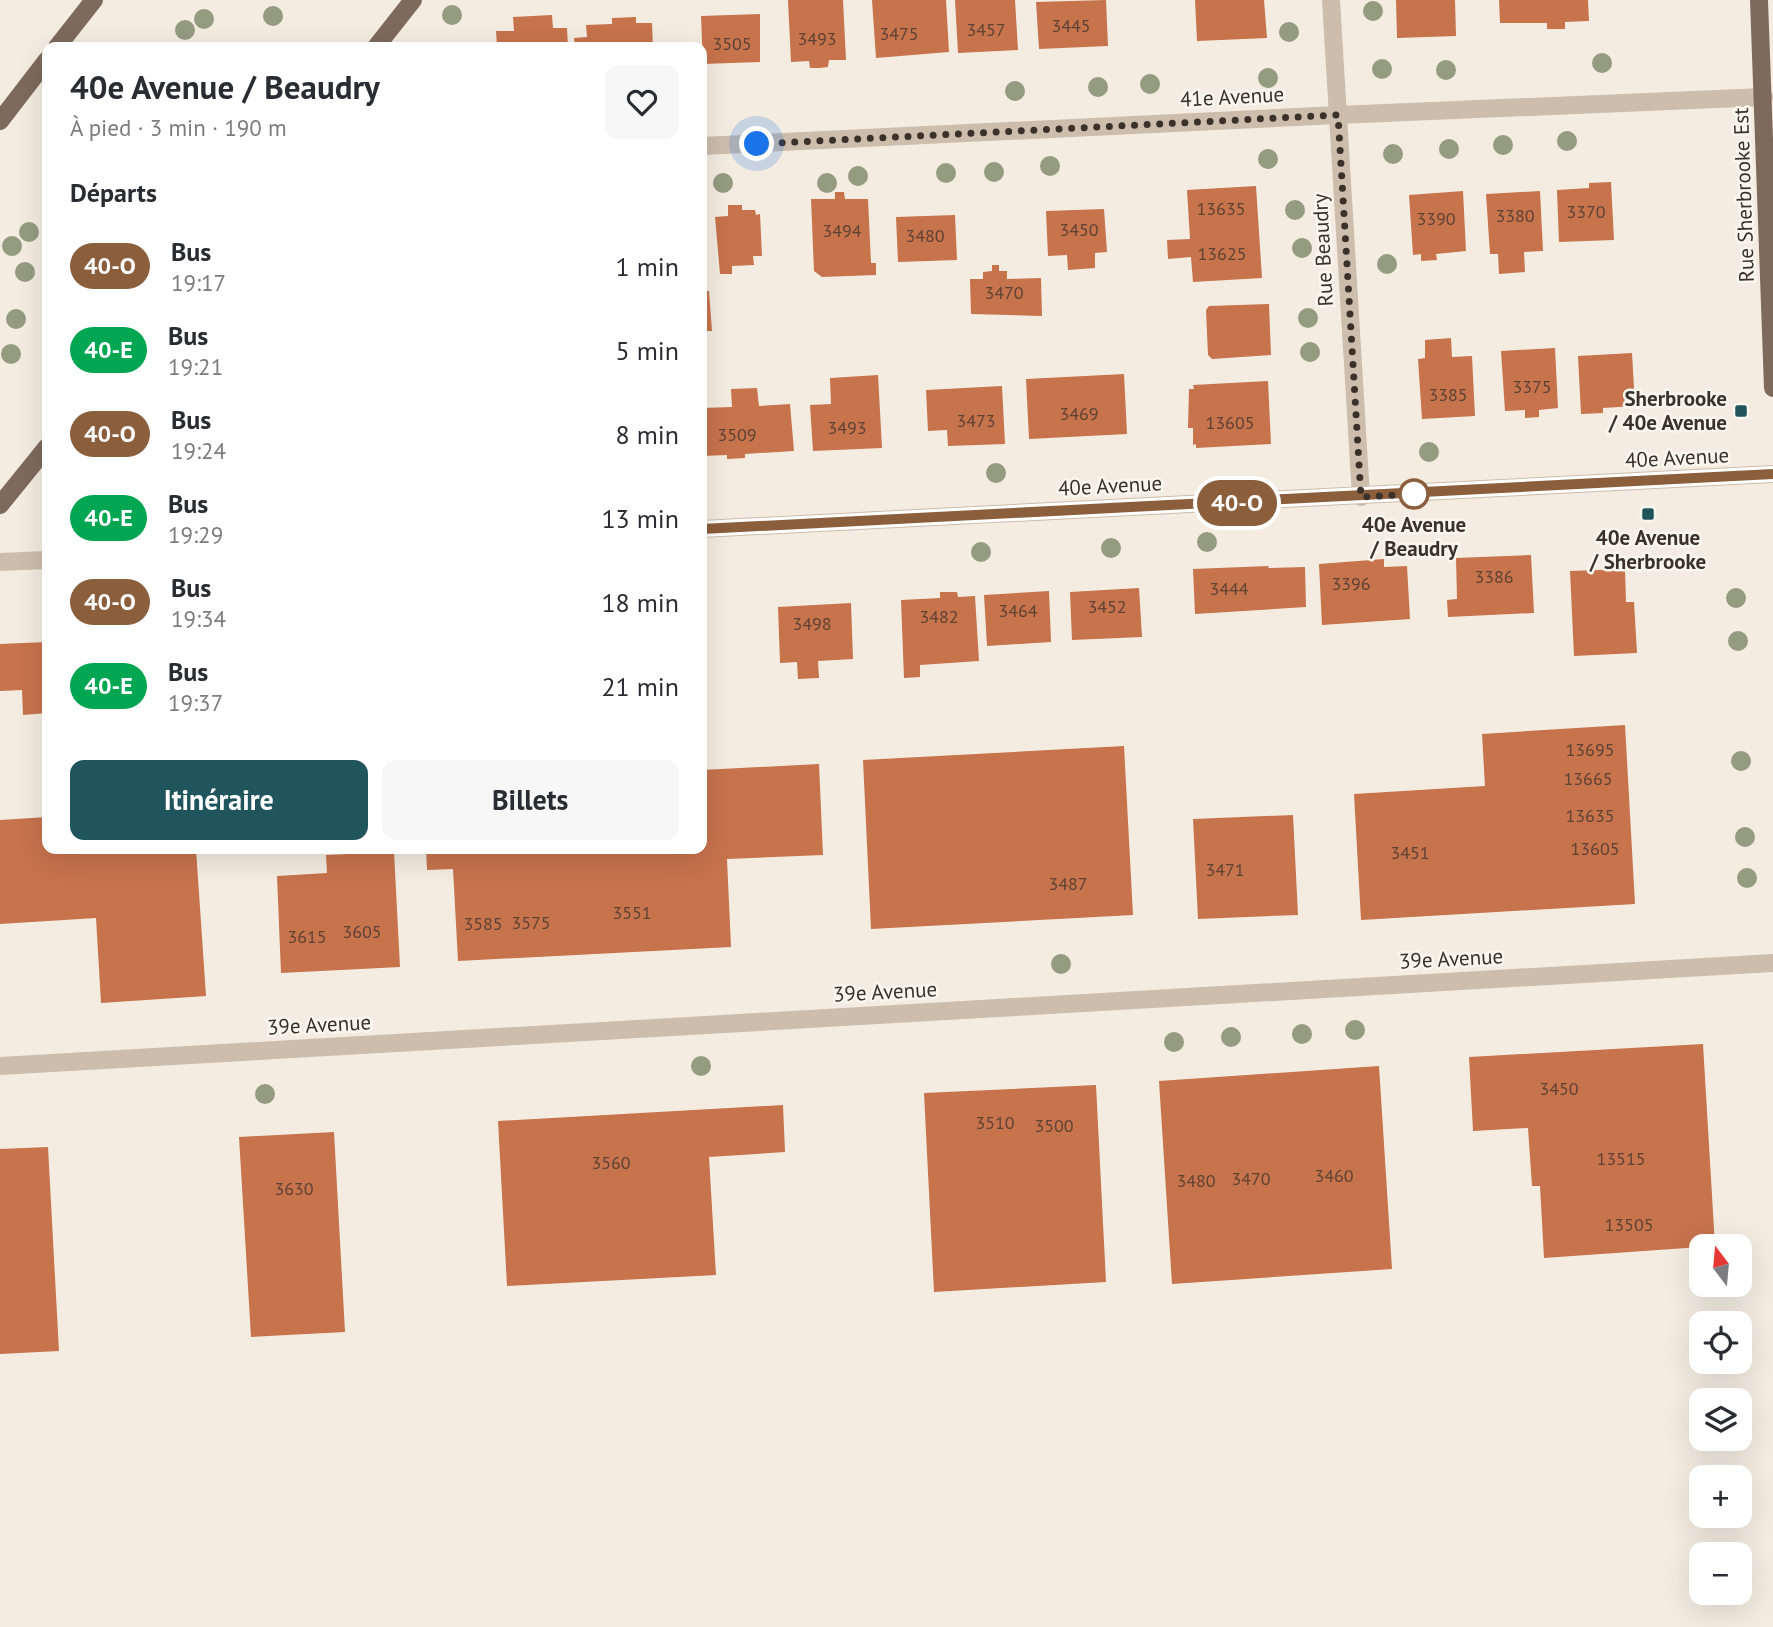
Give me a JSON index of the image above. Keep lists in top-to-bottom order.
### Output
{
  "streets": {
    "main road": ["Rue Sherbrooke Est"],
    "street": [
      "41e Avenue",
      "Rue Beaudry",
      "40e Avenue",
      "39e Avenue"
    ]
  },
  "crossings": [
    ["41e Avenue", "Rue Sherbrooke Est"],
    ["41e Avenue", "Rue Beaudry"],
    ["Rue Beaudry", "40e Avenue"]
  ],
  "places": {
    "transit": ["Sherbrooke / 40e Avenue", "40e Avenue / Sherbrooke"],
    "other": ["40e Avenue / Beaudry"]
  },
  "lines": ["bus line 40-O"],
  "house_numbers": [
    "3445",
    "3457",
    "3475",
    "3493",
    "3505",
    "13635",
    "3370",
    "3380",
    "3390",
    "3450",
    "3494",
    "3480",
    "13625",
    "3470",
    "3375",
    "3385",
    "3469",
    "3473",
    "13605",
    "3493",
    "3509",
    "3386",
    "3396",
    "3444",
    "3452",
    "3464",
    "3482",
    "3498",
    "13695",
    "13665",
    "13635",
    "13605",
    "3451",
    "3471",
    "3487",
    "3551",
    "3575",
    "3585",
    "3605",
    "3615",
    "3450",
    "3510",
    "3500",
    "13515",
    "3560",
    "3460",
    "3470",
    "3480",
    "3630",
    "13505"
  ],
  "north": "top",
  "page": {
    "on_map": "40-O",
    "heading": [
      ["40e Avenue / Beaudry", "À pied · 3 min · 190 m"],
      "Départs"
    ],
    "list": [
      {
        "mark": "40-O",
        "name": "Bus",
        "note": "19:17",
        "value": "1 min"
      },
      {
        "mark": "40-E",
        "name": "Bus",
        "note": "19:21",
        "value": "5 min"
      },
      {
        "mark": "40-O",
        "name": "Bus",
        "note": "19:24",
        "value": "8 min"
      },
      {
        "mark": "40-E",
        "name": "Bus",
        "note": "19:29",
        "value": "13 min"
      },
      {
        "mark": "40-O",
        "name": "Bus",
        "note": "19:34",
        "value": "18 min"
      },
      {
        "mark": "40-E",
        "name": "Bus",
        "note": "19:37",
        "value": "21 min"
      }
    ],
    "buttons": ["Itinéraire", "Billets"],
    "map_buttons": ["+", "−"]
  }
}
